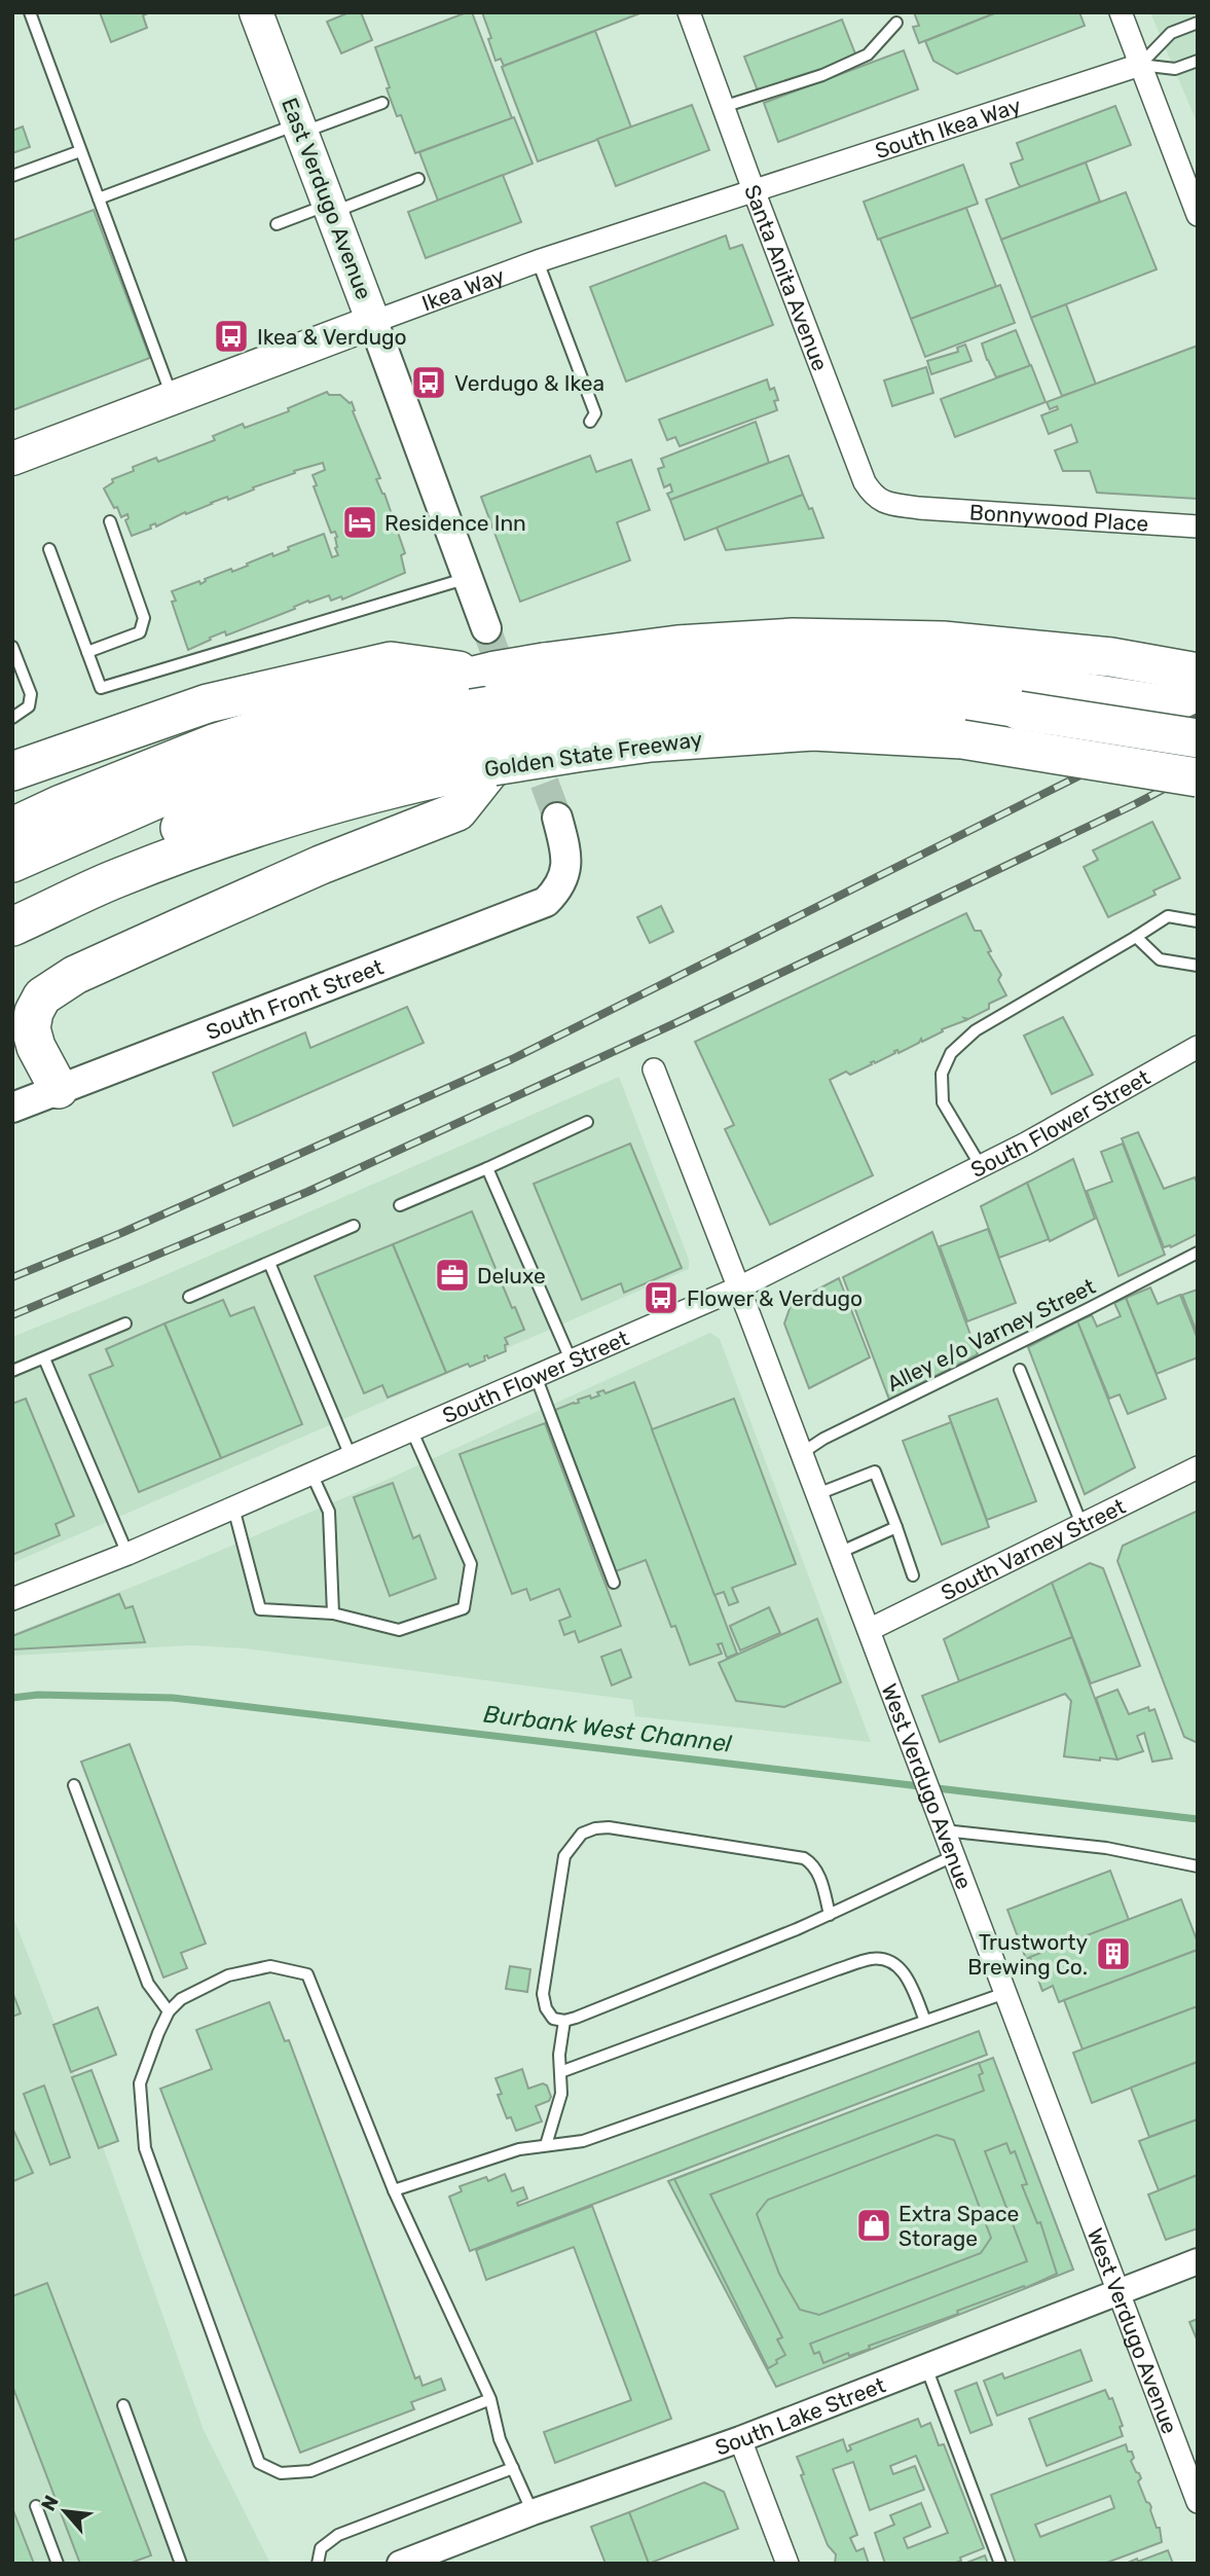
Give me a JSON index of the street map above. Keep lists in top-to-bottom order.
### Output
{
  "streets": {
    "highway": ["Golden State Freeway"],
    "main road": ["East Verdugo Avenue", "Ikea Way", "South Front Street"],
    "street": [
      "South Ikea Way",
      "Santa Anita Avenue",
      "Bonnywood Place",
      "South Flower Street",
      "South Varney Street",
      "West Verdugo Avenue",
      "South Lake Street"
    ],
    "lane": ["Alley e/o Varney Street"]
  },
  "crossings": [
    ["South Ikea Way", "Santa Anita Avenue"],
    ["South Ikea Way", "Ikea Way"],
    ["East Verdugo Avenue", "Ikea Way"],
    ["Santa Anita Avenue", "Ikea Way"],
    ["Santa Anita Avenue", "Bonnywood Place"],
    ["South Flower Street", "West Verdugo Avenue"],
    ["Alley e/o Varney Street", "West Verdugo Avenue"],
    ["South Varney Street", "West Verdugo Avenue"],
    ["West Verdugo Avenue", "South Lake Street"]
  ],
  "water": ["Burbank West Channel"],
  "places": {
    "bus stop": ["Ikea & Verdugo", "Verdugo & Ikea", "Flower & Verdugo"],
    "hotel": ["Residence Inn"],
    "office": ["Deluxe"],
    "building": ["Trustworty Brewing Co."],
    "shop": ["Extra Space Storage"]
  },
  "north": "top left"
}
